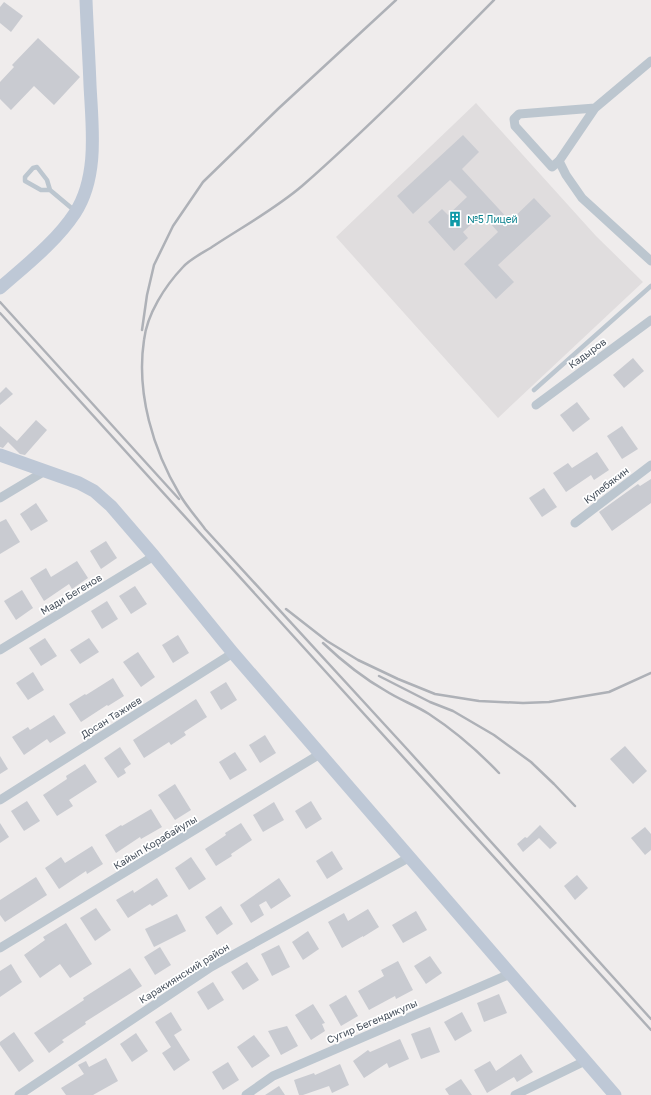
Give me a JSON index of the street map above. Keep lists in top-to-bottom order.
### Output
{
  "streets": {
    "street": [
      "Кадыров",
      "Кулебякин",
      "Мади Бегенов",
      "Досан Тажиев",
      "Кайып Корабайулы",
      "Каракиянский район",
      "Сугир Бегендикулы"
    ]
  },
  "places": {
    "building": ["№5 Лицей"]
  }
}
